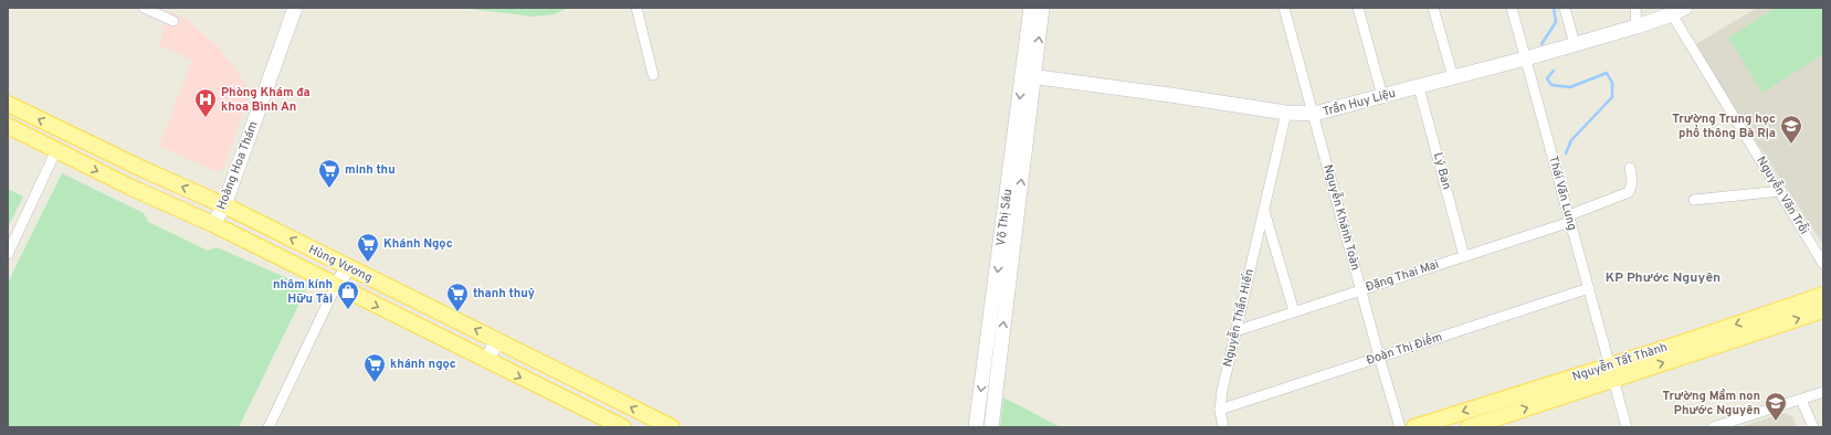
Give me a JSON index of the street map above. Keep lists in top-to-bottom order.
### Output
{
  "streets": {
    "main road": [
      "Trần Huy Liệu",
      "Hoàng Hoa Thám",
      "Võ Thị Sáu",
      "Hùng Vương",
      "Nguyễn Tất Thành"
    ],
    "street": [
      "Lý Ban",
      "Thái Văn Lung",
      "Nguyễn Văn Trỗi",
      "Nguyễn Khánh Toàn",
      "Đặng Thai Mai",
      "Nguyễn Thần Hiến",
      "Đoàn Thị Điểm"
    ]
  },
  "crossings": [
    ["Trần Huy Liệu", "Lý Ban"],
    ["Trần Huy Liệu", "Thái Văn Lung"],
    ["Trần Huy Liệu", "Nguyễn Văn Trỗi"],
    ["Trần Huy Liệu", "Võ Thị Sáu"],
    ["Trần Huy Liệu", "Nguyễn Khánh Toàn"],
    ["Trần Huy Liệu", "Nguyễn Thần Hiến"],
    ["Hoàng Hoa Thám", "Hùng Vương"],
    ["Lý Ban", "Đặng Thai Mai"],
    ["Thái Văn Lung", "Đặng Thai Mai"],
    ["Thái Văn Lung", "Đoàn Thị Điểm"],
    ["Thái Văn Lung", "Nguyễn Tất Thành"],
    ["Nguyễn Khánh Toàn", "Đặng Thai Mai"],
    ["Nguyễn Khánh Toàn", "Đoàn Thị Điểm"],
    ["Đặng Thai Mai", "Nguyễn Thần Hiến"],
    ["Nguyễn Thần Hiến", "Đoàn Thị Điểm"]
  ],
  "districts": ["KP Phước Nguyên"],
  "places": {
    "hospital": ["Phòng Khám đa khoa Bình An"],
    "school or university": ["Trường Trung học phổ thông Bà Rịa", "Trường Mầm non Phước Nguyên"],
    "supermarket": [
      "minh thu",
      "Khánh Ngọc",
      "thanh thuỷ",
      "khánh ngọc"
    ],
    "shop": ["nhôm kính Hữu Tài"]
  }
}
